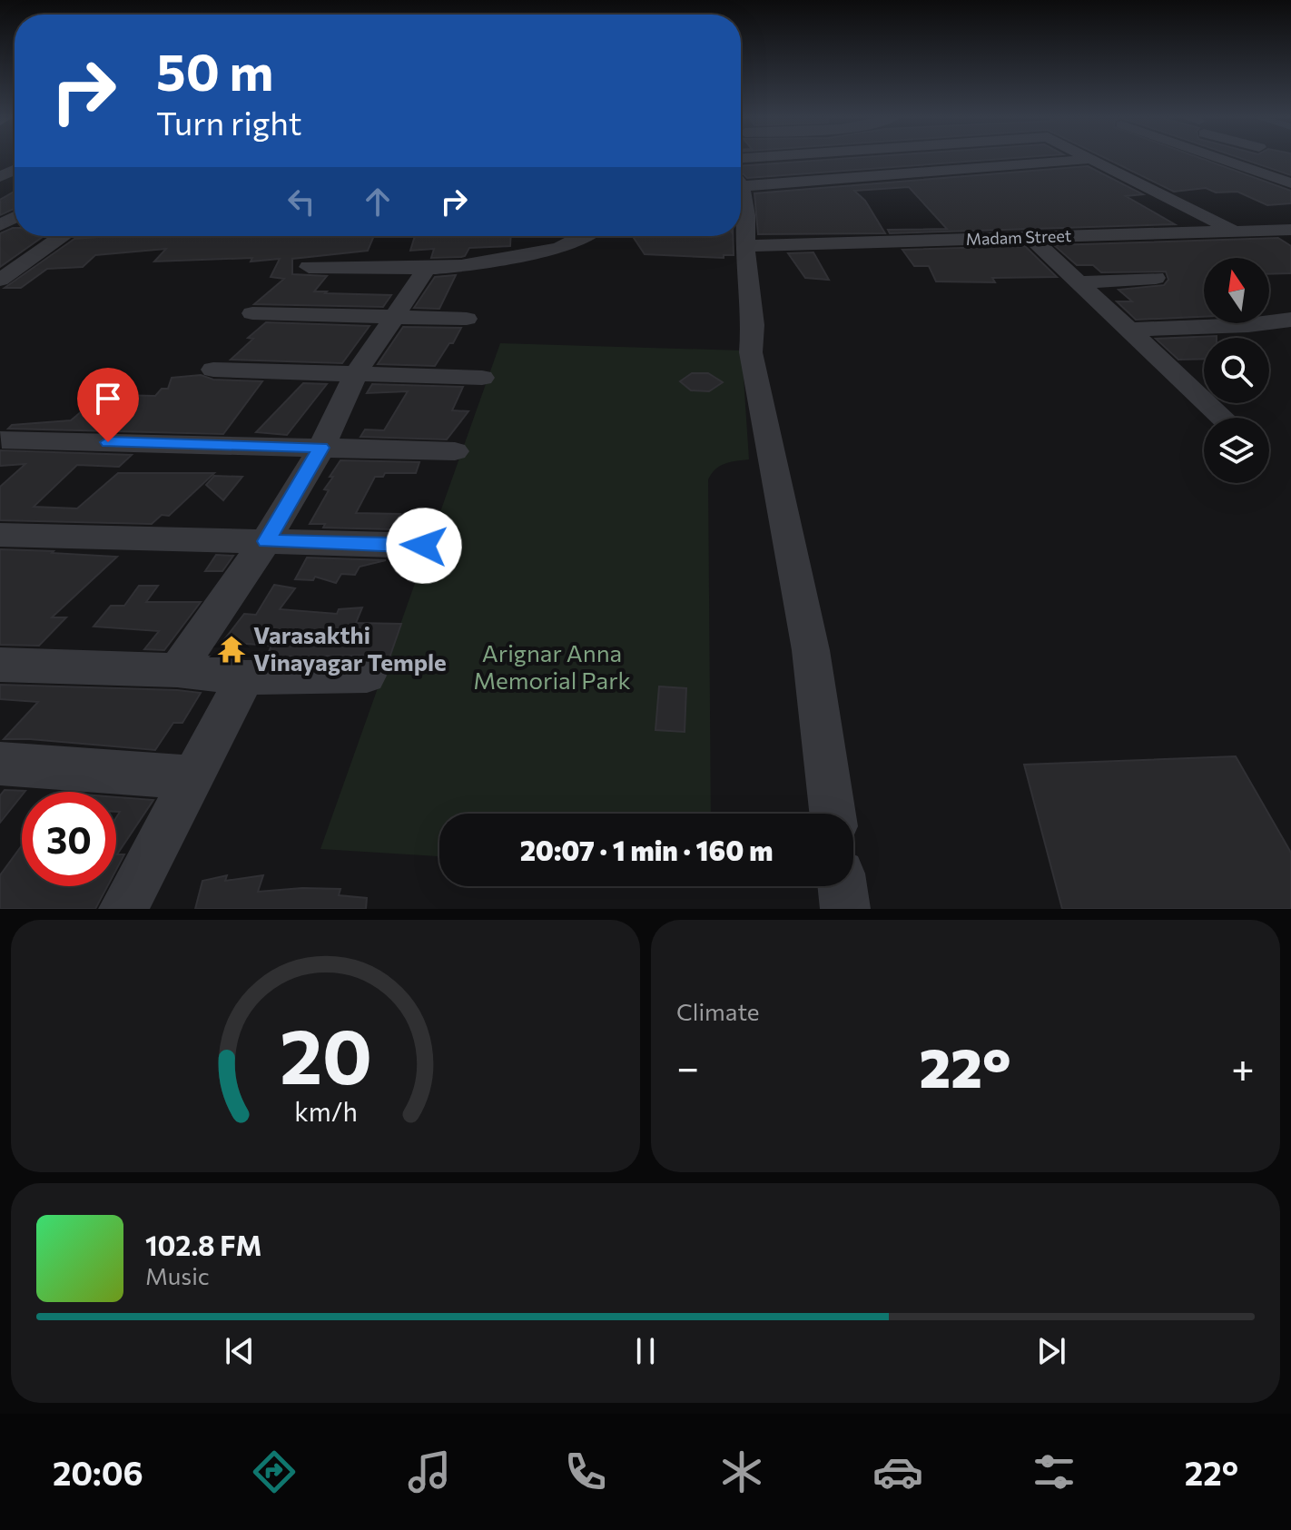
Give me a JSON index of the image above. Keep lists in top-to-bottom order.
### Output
{
  "streets": {
    "street": ["Madam Street"]
  },
  "parks": ["Arignar Anna Memorial Park"],
  "places": {
    "temple": ["Varasakthi Vinayagar Temple"]
  },
  "north": "top",
  "page": {
    "turn": ["50 m", "Turn right"],
    "limit": "30",
    "trip": "20:07 · 1 min · 160 m",
    "tile": "Climate",
    "heat": ["−", "22°", "+"],
    "song": ["102.8 FM", "Music"],
    "tabs": ["20:06", "22°"],
    "gauge": ["20", "km/h"]
  }
}
